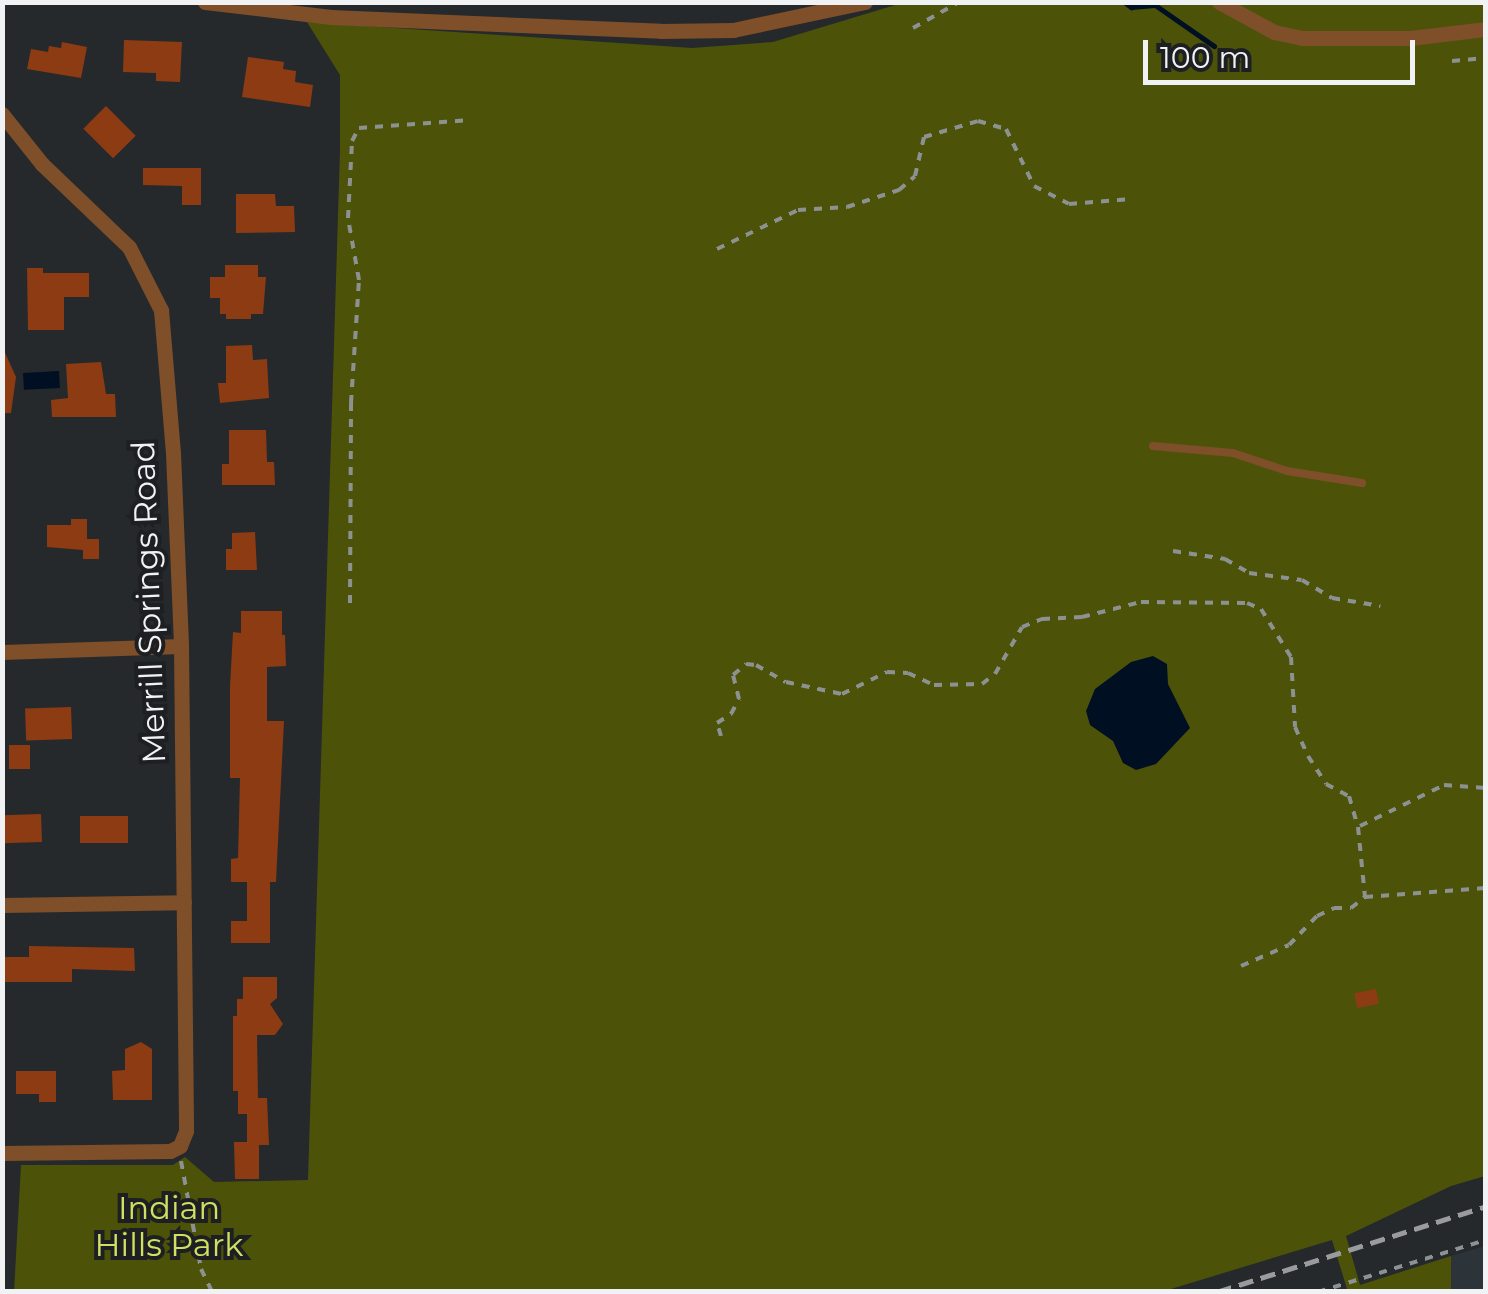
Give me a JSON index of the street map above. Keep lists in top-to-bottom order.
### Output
{
  "streets": {
    "street": ["Merrill Springs Road"]
  },
  "parks": ["Indian Hills Park"],
  "scale_bar": "100 m"
}
